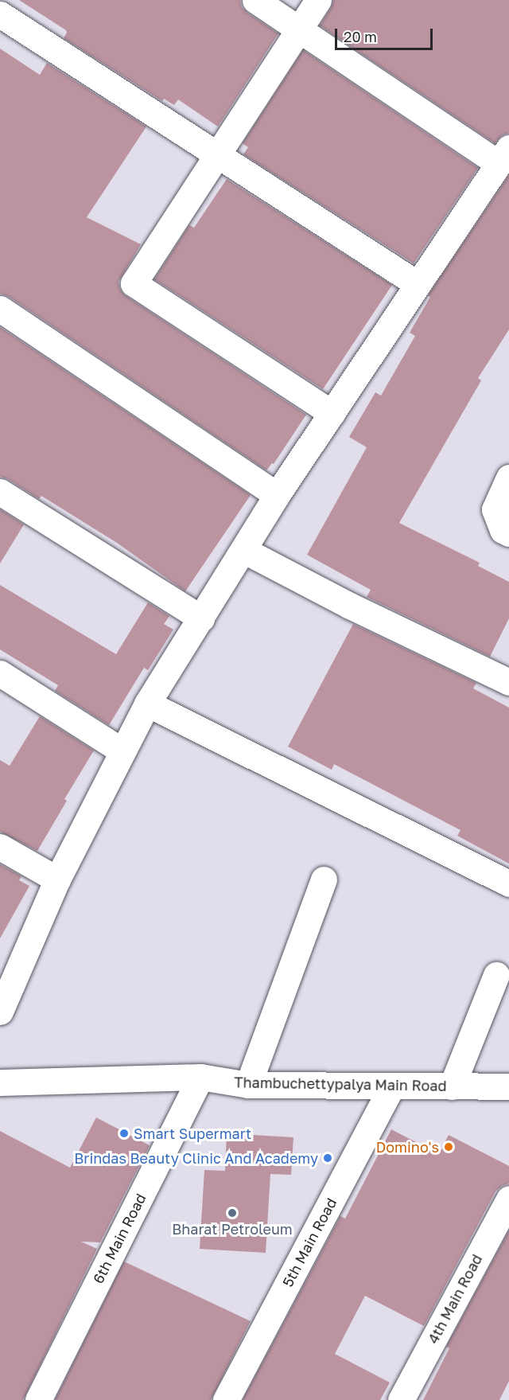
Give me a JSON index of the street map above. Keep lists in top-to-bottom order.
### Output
{
  "streets": {
    "street": [
      "Thambuchettypalya Main Road",
      "6th Main Road",
      "5th Main Road",
      "4th Main Road"
    ]
  },
  "crossings": [
    ["Thambuchettypalya Main Road", "6th Main Road"],
    ["Thambuchettypalya Main Road", "5th Main Road"]
  ],
  "places": [
    "Smart Supermart",
    "Domino's",
    "Brindas Beauty Clinic And Academy",
    "Bharat Petroleum"
  ],
  "scale_bar": "20 m"
}
